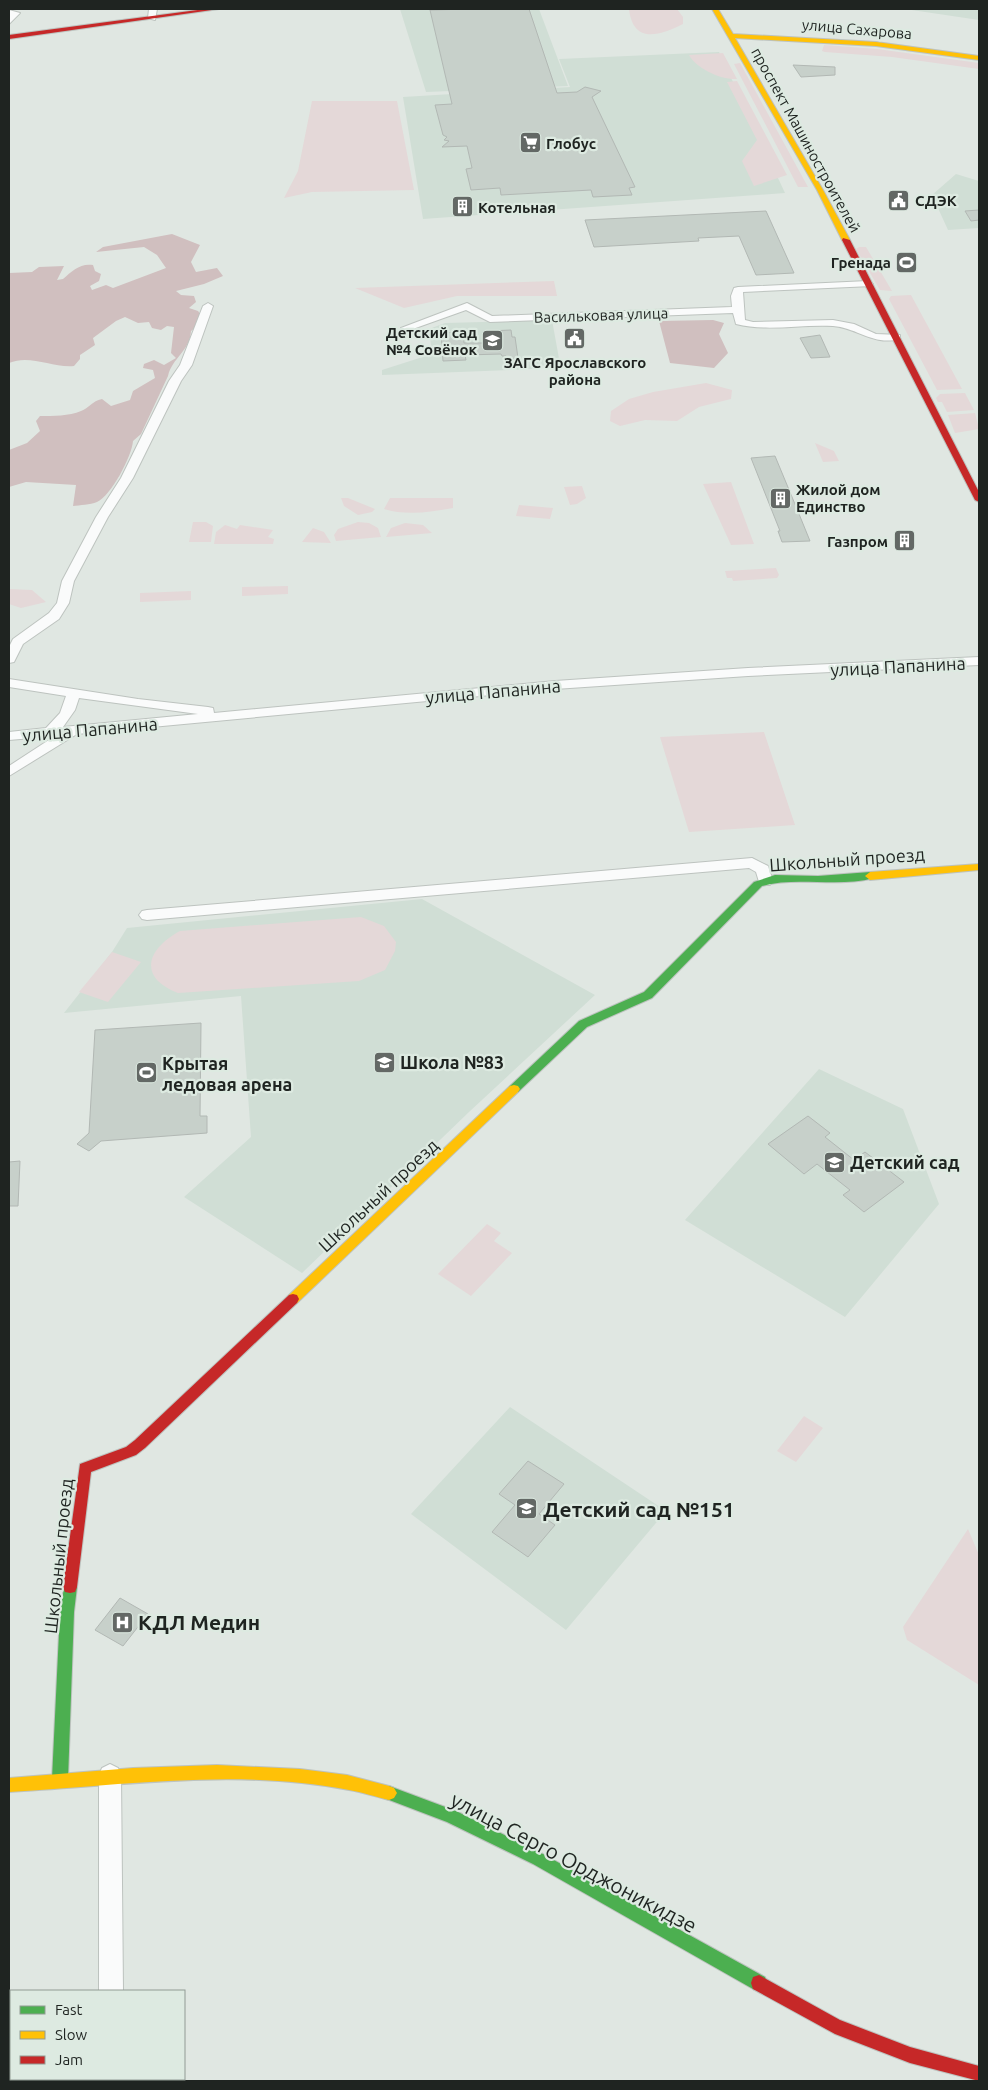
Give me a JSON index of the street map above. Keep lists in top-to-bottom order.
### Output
{
  "streets": {
    "street": [
      "улица Сахарова",
      "проспект Машиностроителей",
      "Васильковая улица",
      "улица Папанина",
      "Школьный проезд",
      "улица Серго Орджоникидзе"
    ]
  },
  "crossings": [
    ["улица Сахарова", "проспект Машиностроителей"],
    ["Школьный проезд", "улица Серго Орджоникидзе"]
  ],
  "places": {
    "supermarket": ["Глобус"],
    "public building": ["СДЭК", "ЗАГС Ярославского района"],
    "building": ["Котельная", "Жилой дом Единство", "Газпром"],
    "sports": ["Гренада", "Крытая ледовая арена"],
    "school or university": [
      "Детский сад №4 Совёнок",
      "Школа №83",
      "Детский сад",
      "Детский сад №151"
    ],
    "hospital": ["КДЛ Медин"]
  },
  "legend": ["Fast", "Slow", "Jam"]
}
